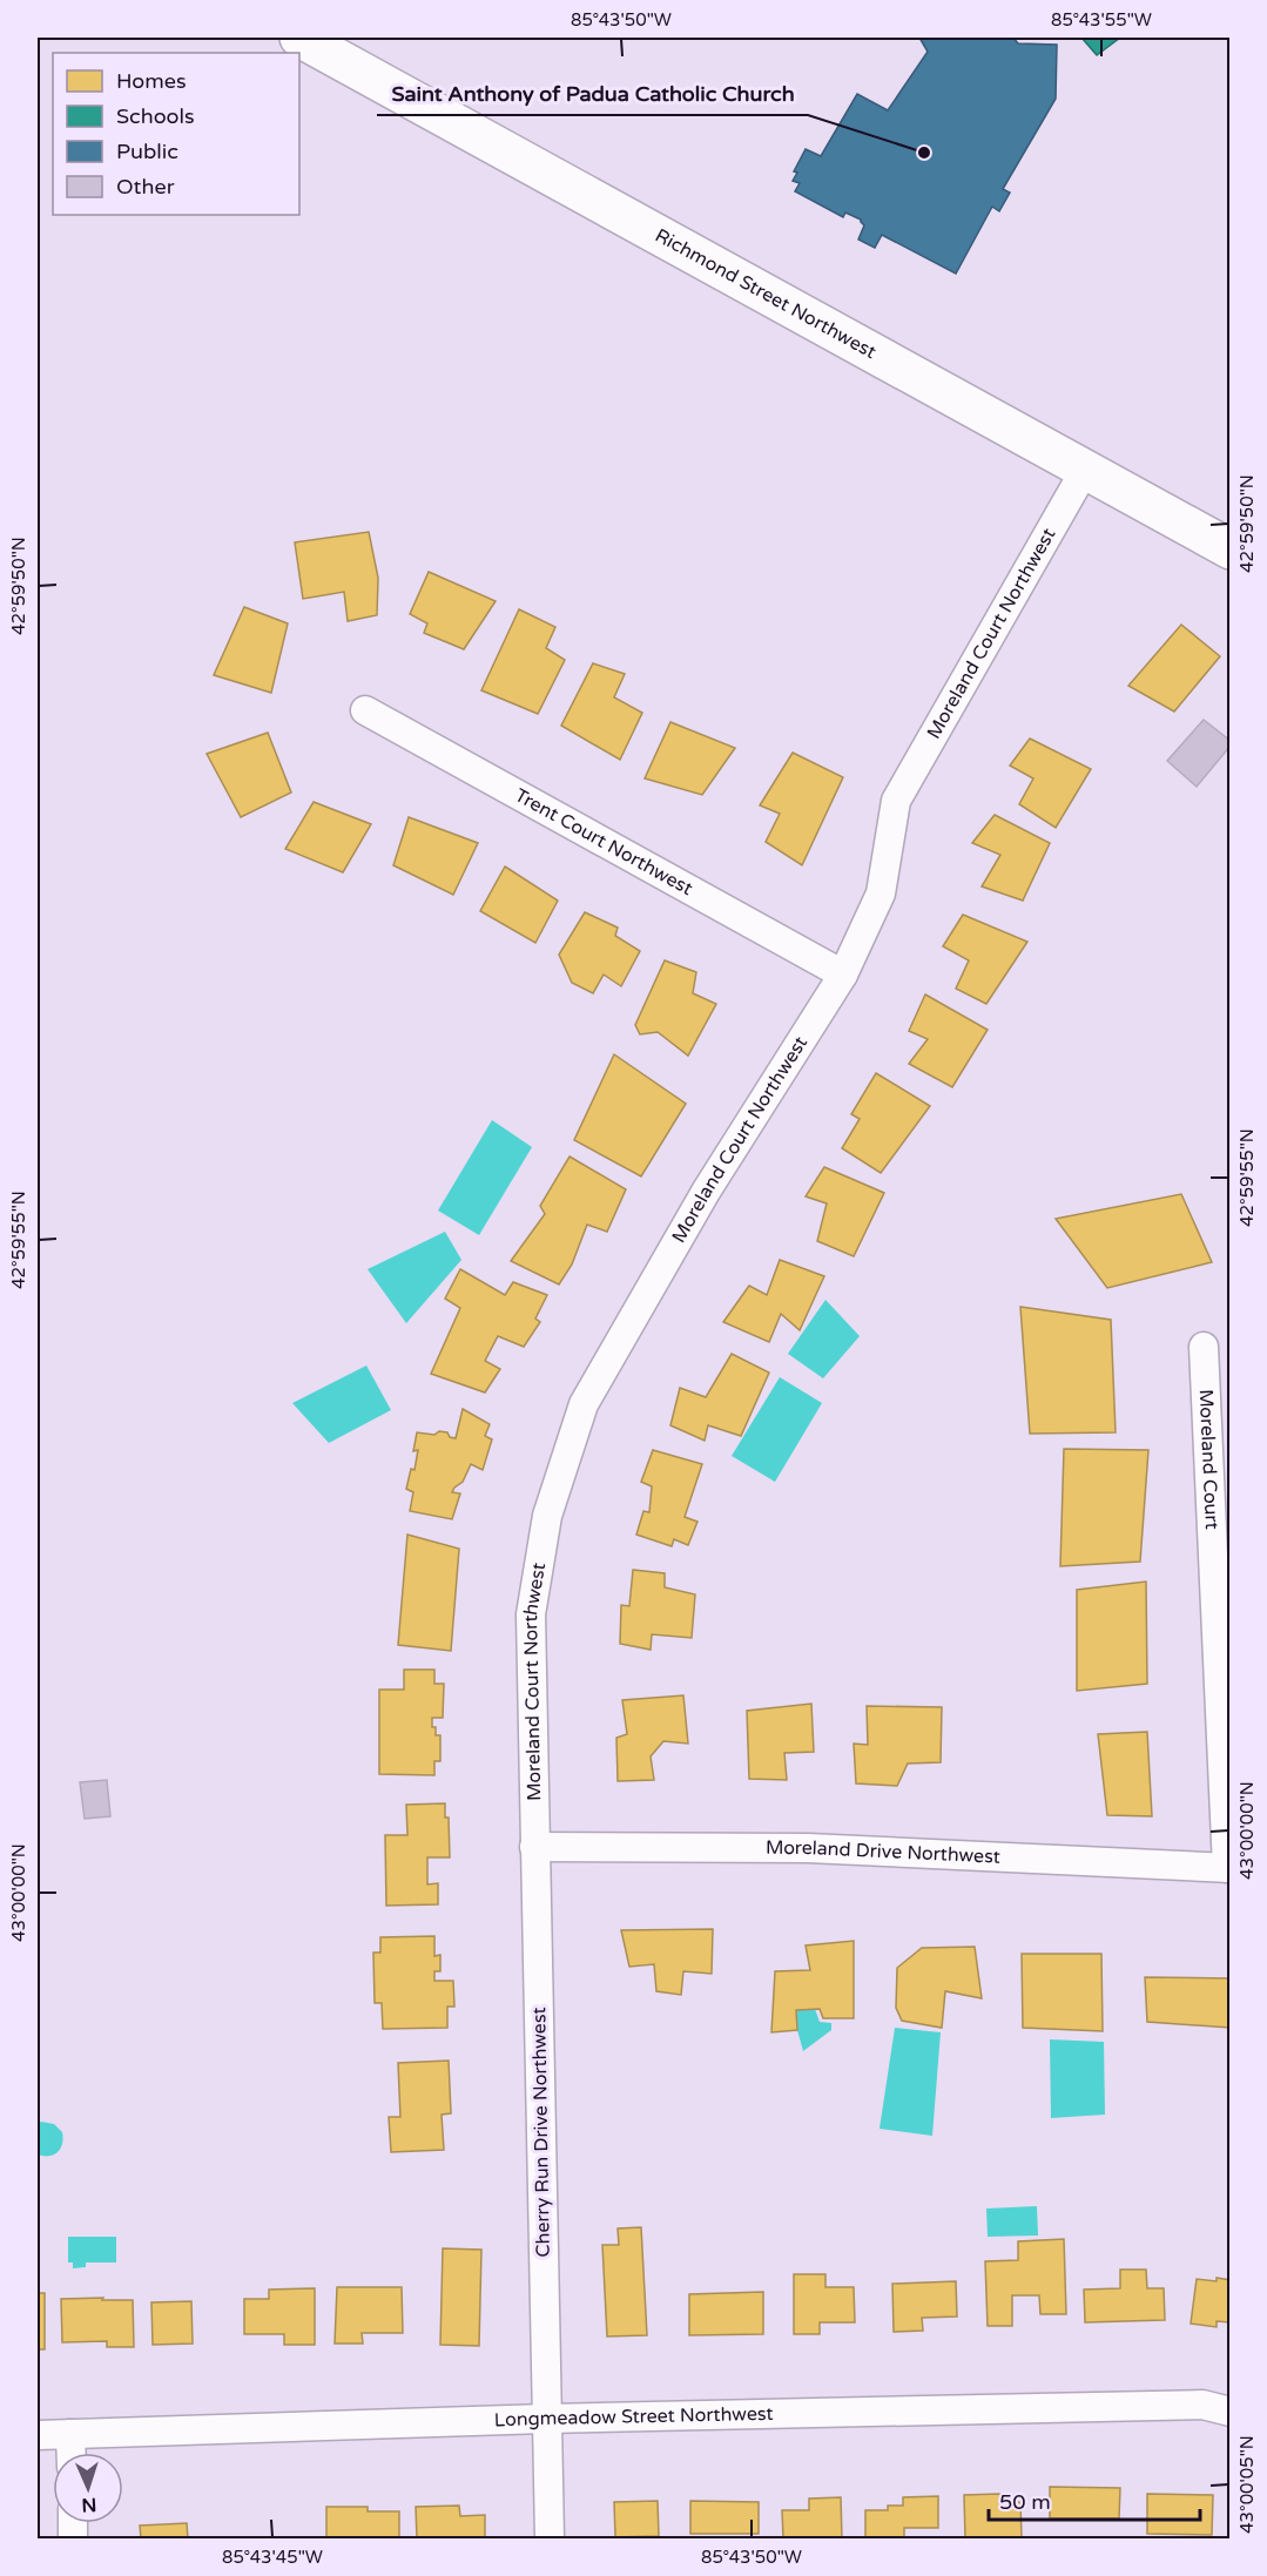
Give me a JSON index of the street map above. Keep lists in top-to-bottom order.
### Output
{
  "streets": {
    "street": [
      "Richmond Street Northwest",
      "Moreland Court Northwest",
      "Trent Court Northwest",
      "Moreland Court",
      "Moreland Drive Northwest",
      "Cherry Run Drive Northwest",
      "Longmeadow Street Northwest"
    ]
  },
  "crossings": [
    ["Richmond Street Northwest", "Moreland Court Northwest"],
    ["Moreland Court Northwest", "Trent Court Northwest"],
    ["Moreland Court Northwest", "Moreland Drive Northwest"],
    ["Moreland Court Northwest", "Cherry Run Drive Northwest"],
    ["Moreland Court", "Moreland Drive Northwest"],
    ["Moreland Drive Northwest", "Cherry Run Drive Northwest"],
    ["Cherry Run Drive Northwest", "Longmeadow Street Northwest"]
  ],
  "places": ["Saint Anthony of Padua Catholic Church"],
  "legend": [
    "Homes",
    "Schools",
    "Public",
    "Other"
  ],
  "scale_bar": "50 m",
  "north": "bottom",
  "coordinates": [
    "85°43'50\"W",
    "85°43'55\"W",
    "42°59'50\"N",
    "42°59'55\"N",
    "43°00'00\"N",
    "43°00'05\"N",
    "85°43'45\"W"
  ]
}
